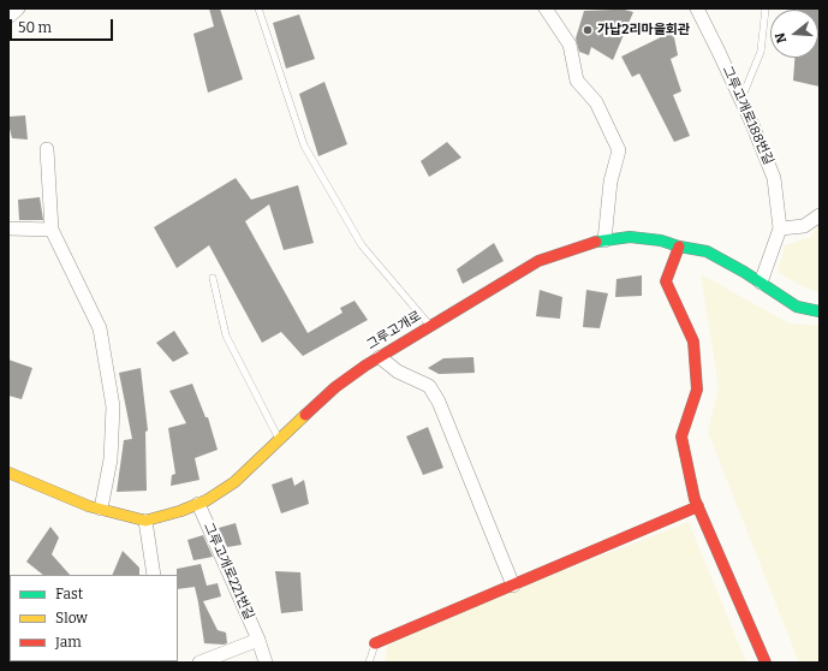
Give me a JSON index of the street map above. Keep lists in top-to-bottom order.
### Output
{
  "streets": {
    "street": ["그루고개로188번길", "그루고개로", "그루고개로221번길"]
  },
  "crossings": [
    ["그루고개로188번길", "그루고개로"],
    ["그루고개로", "그루고개로221번길"]
  ],
  "places": ["가납2리마을회관"],
  "legend": ["Fast", "Slow", "Jam"],
  "scale_bar": "50 m",
  "north": "left"
}
